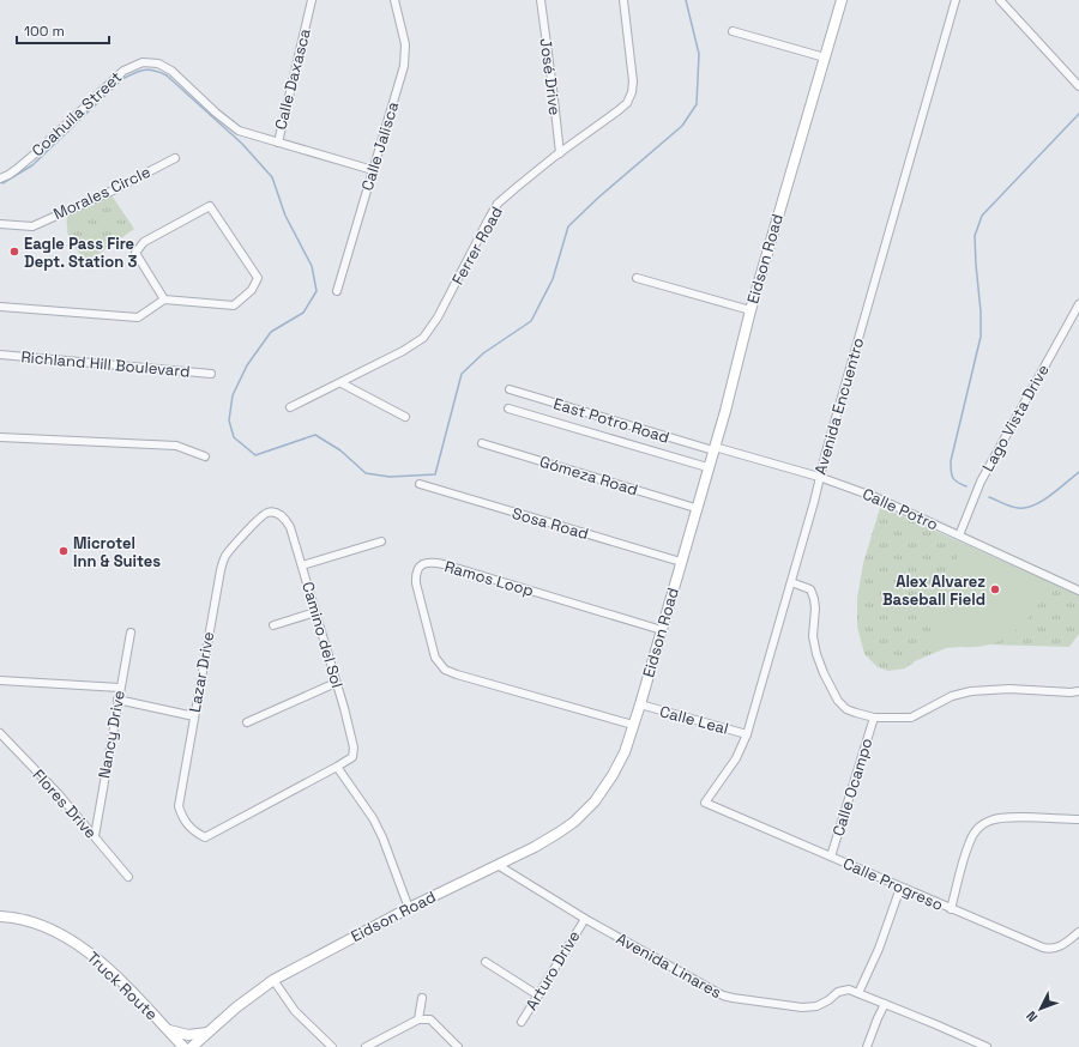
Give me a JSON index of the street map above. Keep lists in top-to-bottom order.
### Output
{
  "streets": {
    "street": [
      "José Drive",
      "Calle Daxasca",
      "Coahuila Street",
      "Calle Jalisca",
      "Morales Circle",
      "Ferrer Road",
      "Eidson Road",
      "Richland Hill Boulevard",
      "Avenida Encuentro",
      "Lago Vista Drive",
      "East Potro Road",
      "Gómeza Road",
      "Calle Potro",
      "Sosa Road",
      "Ramos Loop",
      "Camino del Sol",
      "Lazar Drive",
      "Calle Leal",
      "Nancy Drive",
      "Calle Ocampo",
      "Flores Drive",
      "Calle Progreso",
      "Avenida Linares",
      "Arturo Drive",
      "Truck Route"
    ]
  },
  "crossings": [
    ["José Drive", "Ferrer Road"],
    ["Calle Daxasca", "Coahuila Street"],
    ["Eidson Road", "East Potro Road"],
    ["Eidson Road", "Gómeza Road"],
    ["Eidson Road", "Calle Potro"],
    ["Eidson Road", "Sosa Road"],
    ["Eidson Road", "Ramos Loop"],
    ["Eidson Road", "Calle Leal"],
    ["Eidson Road", "Avenida Linares"],
    ["Avenida Encuentro", "Calle Potro"],
    ["Avenida Encuentro", "Calle Leal"],
    ["Avenida Encuentro", "Calle Progreso"],
    ["Lago Vista Drive", "Calle Potro"],
    ["East Potro Road", "Calle Potro"],
    ["Camino del Sol", "Lazar Drive"],
    ["Nancy Drive", "Flores Drive"],
    ["Calle Ocampo", "Calle Progreso"],
    ["Avenida Linares", "Arturo Drive"]
  ],
  "places": ["Eagle Pass Fire Dept. Station 3", "Microtel Inn & Suites", "Alex Alvarez Baseball Field"],
  "scale_bar": "100 m",
  "north": "bottom left"
}
